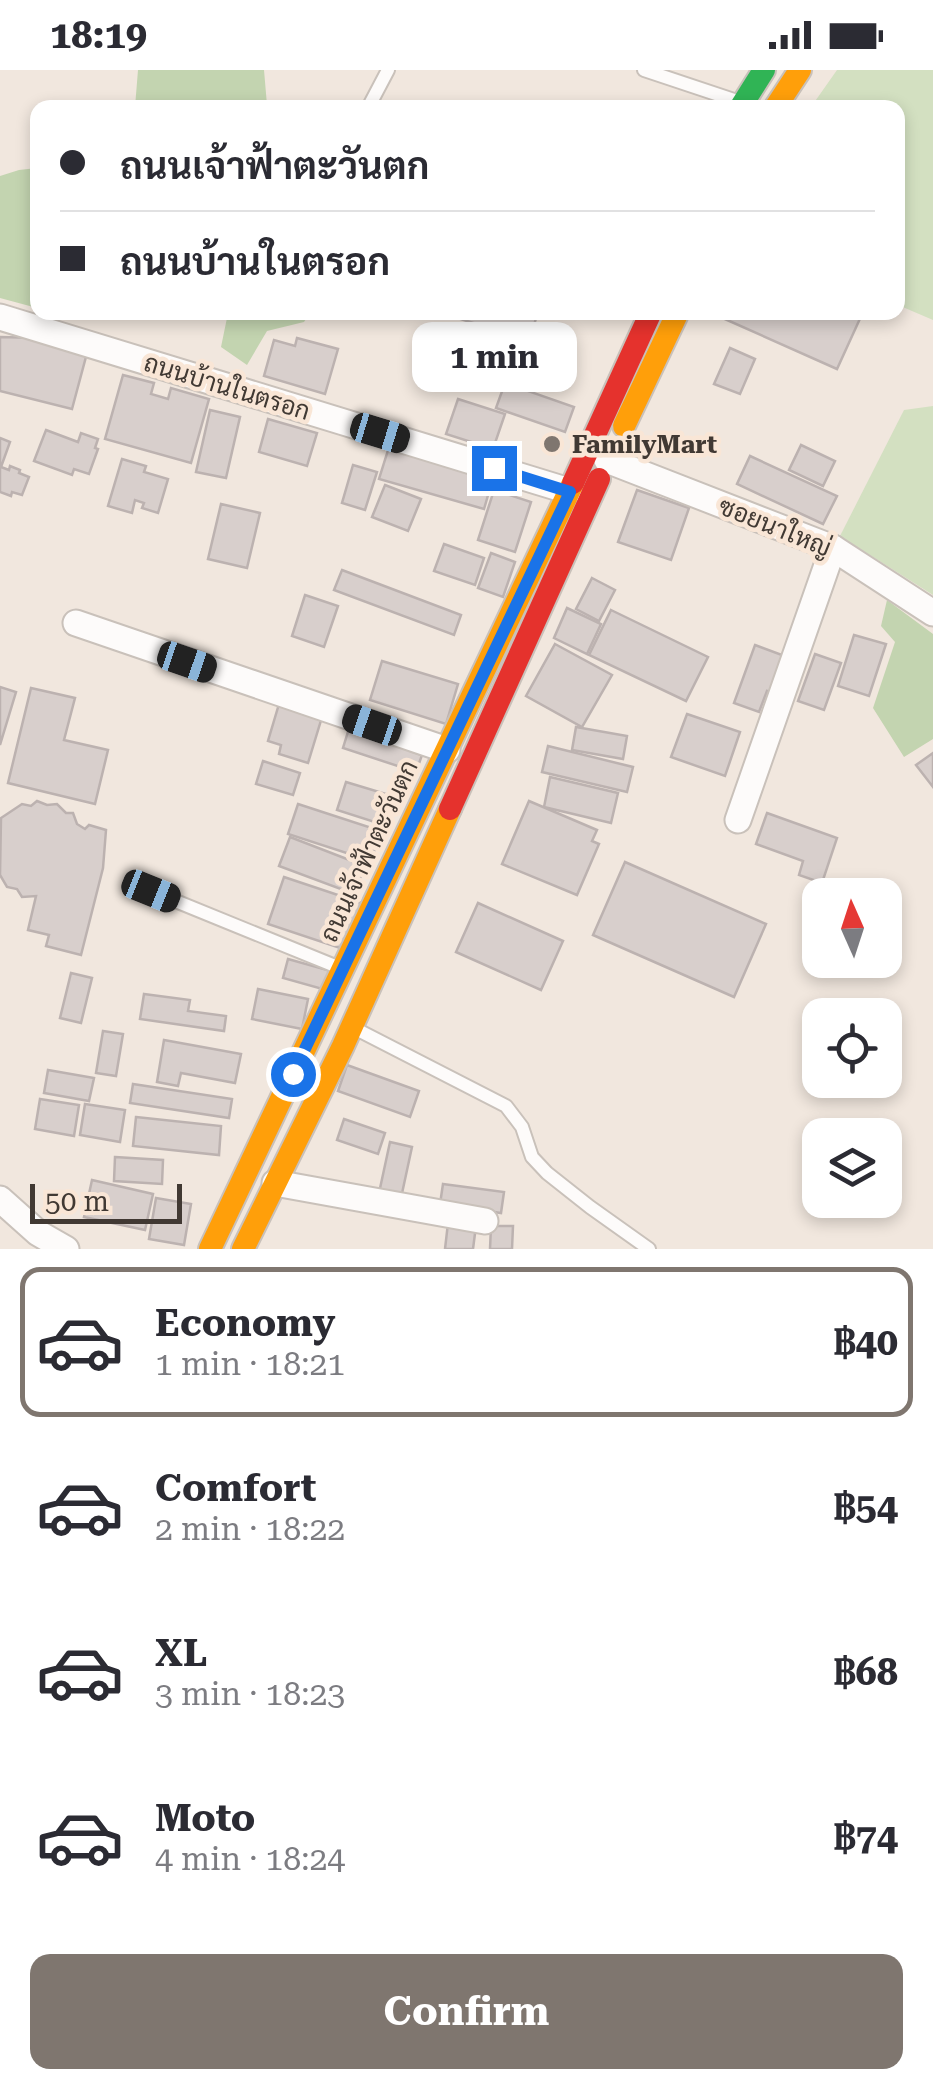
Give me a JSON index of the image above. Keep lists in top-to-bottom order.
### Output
{
  "streets": {
    "main road": ["ถนนเจ้าฟ้าตะวันตก"],
    "street": ["ถนนบ้านในตรอก", "ซอยนาใหญ่"]
  },
  "crossings": [
    ["ถนนบ้านในตรอก", "ถนนเจ้าฟ้าตะวันตก"]
  ],
  "places": ["FamilyMart"],
  "scale_bar": "50 m",
  "north": "top",
  "page": {
    "status": "18:19",
    "banner": ["ถนนเจ้าฟ้าตะวันตก", "ถนนบ้านในตรอก"],
    "bubble": "1 min",
    "scale": "50 m",
    "list": [
      {
        "name": "Economy",
        "note": "1 min · 18:21",
        "value": "฿40"
      },
      {
        "name": "Comfort",
        "note": "2 min · 18:22",
        "value": "฿54"
      },
      {
        "name": "XL",
        "note": "3 min · 18:23",
        "value": "฿68"
      },
      {
        "name": "Moto",
        "note": "4 min · 18:24",
        "value": "฿74"
      }
    ],
    "buttons": "Confirm"
  }
}
